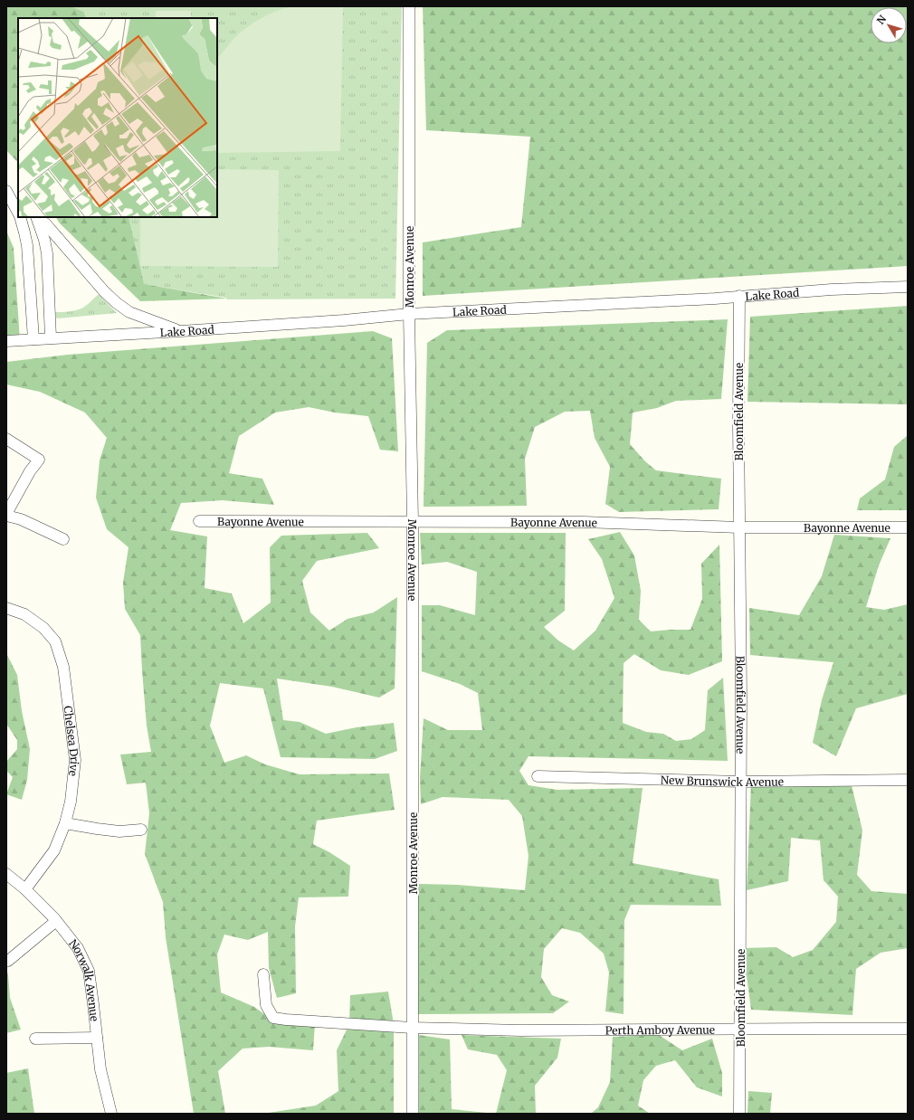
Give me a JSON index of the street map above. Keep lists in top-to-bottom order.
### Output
{
  "streets": {
    "street": [
      "Monroe Avenue",
      "Lake Road",
      "Bloomfield Avenue",
      "Bayonne Avenue",
      "Chelsea Drive",
      "New Brunswick Avenue",
      "Norwalk Avenue",
      "Perth Amboy Avenue"
    ]
  },
  "crossings": [
    ["Monroe Avenue", "Lake Road"],
    ["Monroe Avenue", "Bayonne Avenue"],
    ["Monroe Avenue", "Perth Amboy Avenue"],
    ["Lake Road", "Bloomfield Avenue"],
    ["Bloomfield Avenue", "Bayonne Avenue"],
    ["Bloomfield Avenue", "New Brunswick Avenue"],
    ["Bloomfield Avenue", "Perth Amboy Avenue"],
    ["Chelsea Drive", "Norwalk Avenue"]
  ],
  "north": "top left"
}
